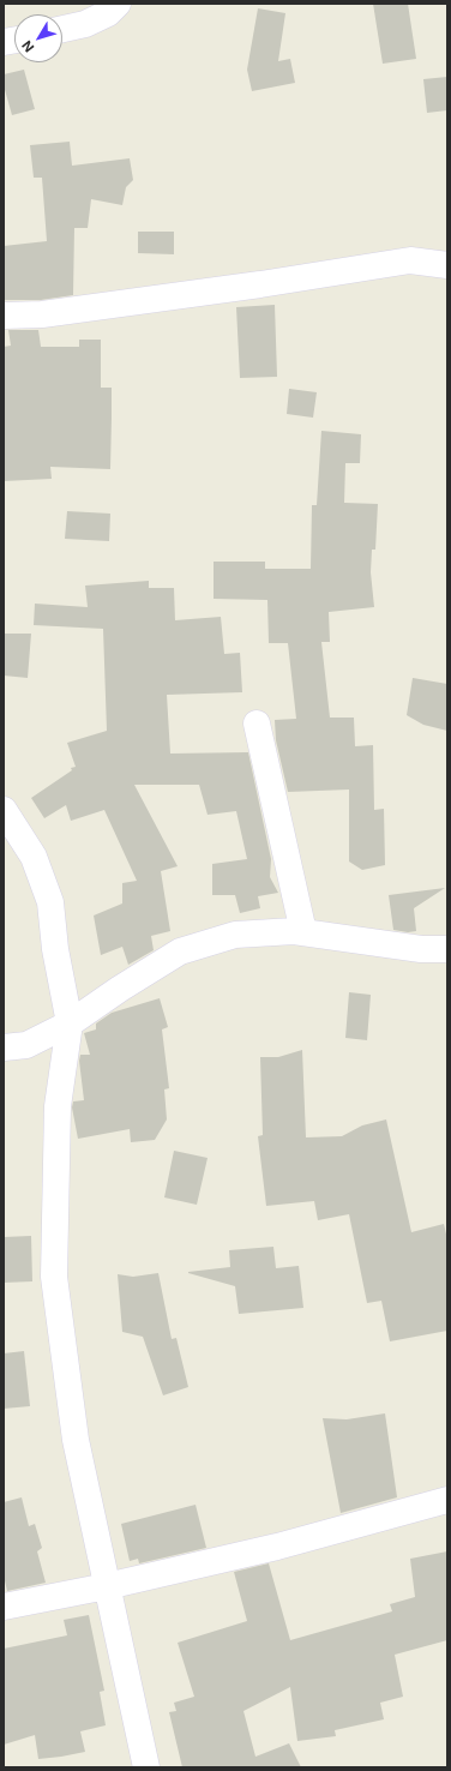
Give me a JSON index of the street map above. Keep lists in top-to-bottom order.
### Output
{
  "north": "bottom left"
}
